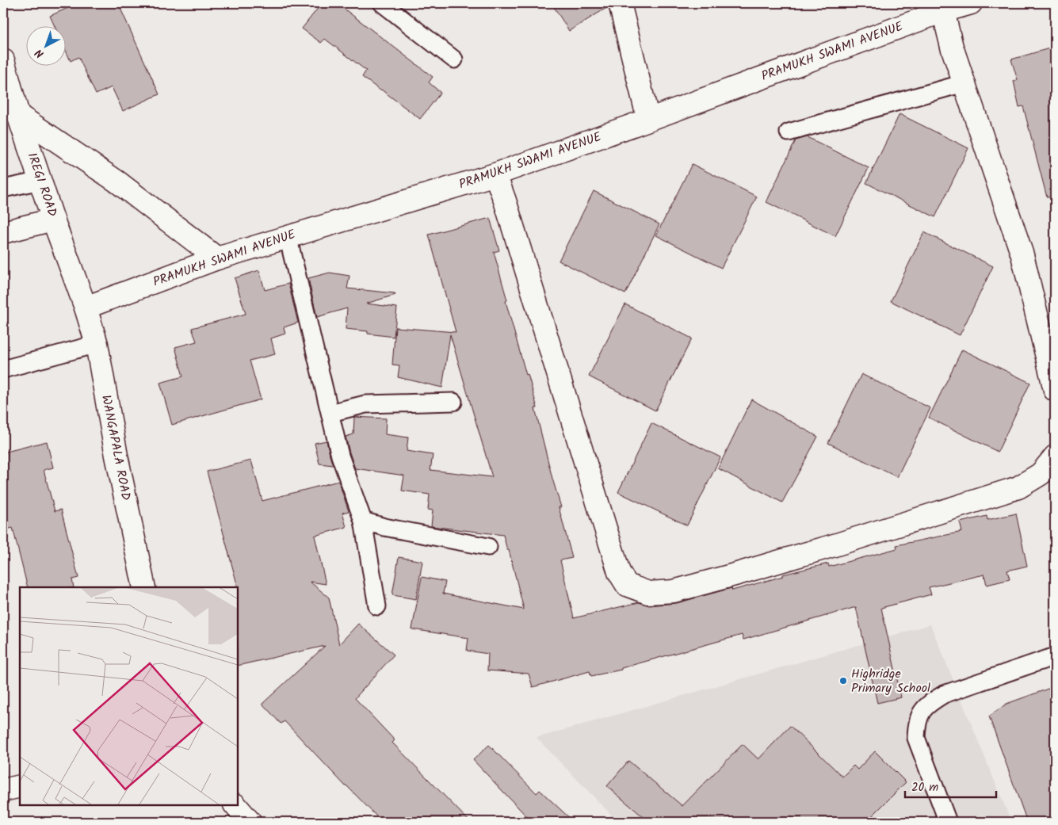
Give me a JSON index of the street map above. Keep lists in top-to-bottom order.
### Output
{
  "streets": {
    "street": ["PRAMUKH SWAMI AVENUE", "IREGI ROAD", "WANGAPALA ROAD"]
  },
  "crossings": [
    ["PRAMUKH SWAMI AVENUE", "IREGI ROAD"],
    ["PRAMUKH SWAMI AVENUE", "WANGAPALA ROAD"],
    ["IREGI ROAD", "WANGAPALA ROAD"]
  ],
  "places": ["Highridge Primary School"],
  "scale_bar": "20 m",
  "north": "bottom left"
}
